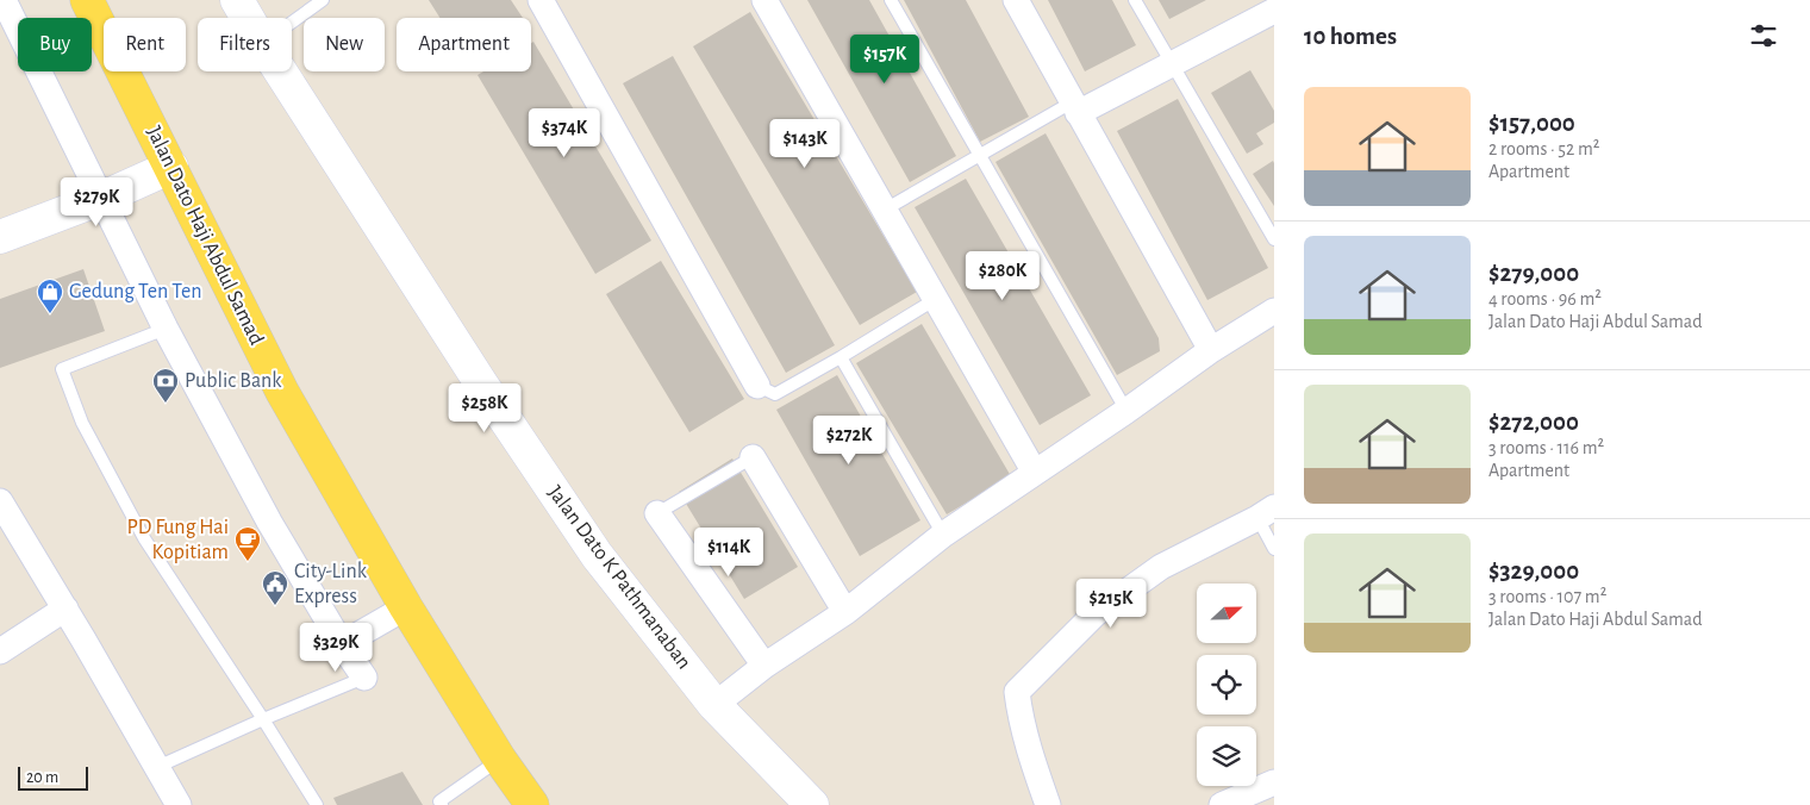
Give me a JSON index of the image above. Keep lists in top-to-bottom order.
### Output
{
  "streets": {
    "main road": ["Jalan Dato Haji Abdul Samad"],
    "street": ["Jalan Dato K Pathmanaban"]
  },
  "places": {
    "shop": ["Gedung Ten Ten"],
    "bank": ["Public Bank"],
    "cafe": ["PD Fung Hai Kopitiam"],
    "public building": ["City-Link Express"]
  },
  "scale_bar": "20 m",
  "north": "right",
  "page": {
    "heading": "10 homes",
    "chip": [
      "Buy",
      "Rent",
      "Filters",
      "New",
      "Apartment"
    ],
    "price": [
      "$157K",
      "$374K",
      "$143K",
      "$279K",
      "$280K",
      "$258K",
      "$272K",
      "$114K",
      "$215K",
      "$329K"
    ],
    "list": [
      {
        "name": "$157,000",
        "note": "2 rooms · 52 m² · Apartment"
      },
      {
        "name": "$279,000",
        "note": "4 rooms · 96 m² · Jalan Dato Haji Abdul Samad"
      },
      {
        "name": "$272,000",
        "note": "3 rooms · 116 m² · Apartment"
      },
      {
        "name": "$329,000",
        "note": "3 rooms · 107 m² · Jalan Dato Haji Abdul Samad"
      }
    ],
    "scale": "20 m"
  }
}
